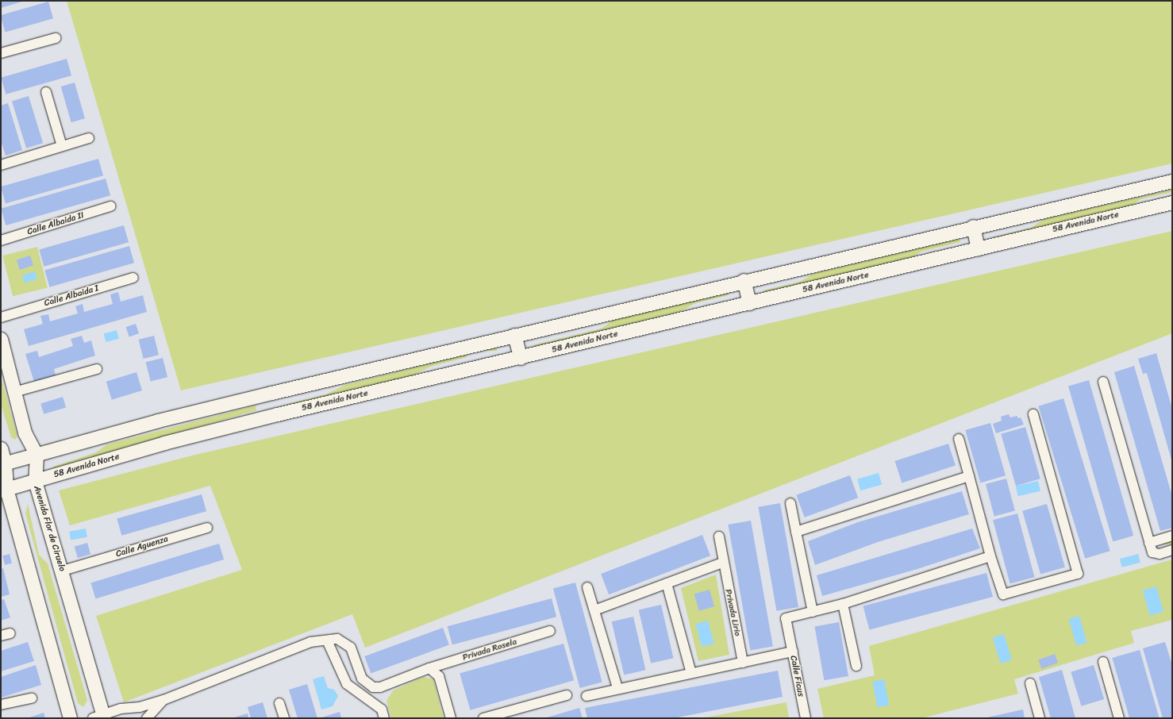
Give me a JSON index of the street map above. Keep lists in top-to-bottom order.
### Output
{
  "streets": {
    "main road": ["58 Avenida Norte", "Avenida Flor de Ciruelo"],
    "street": [
      "Calle Albaida II",
      "Calle Albaida I",
      "Calle Aguenza",
      "Privada Lirio",
      "Privada Rosela",
      "Calle Ficus"
    ]
  },
  "crossings": [
    ["58 Avenida Norte", "Avenida Flor de Ciruelo"],
    ["Avenida Flor de Ciruelo", "Calle Aguenza"]
  ]
}
